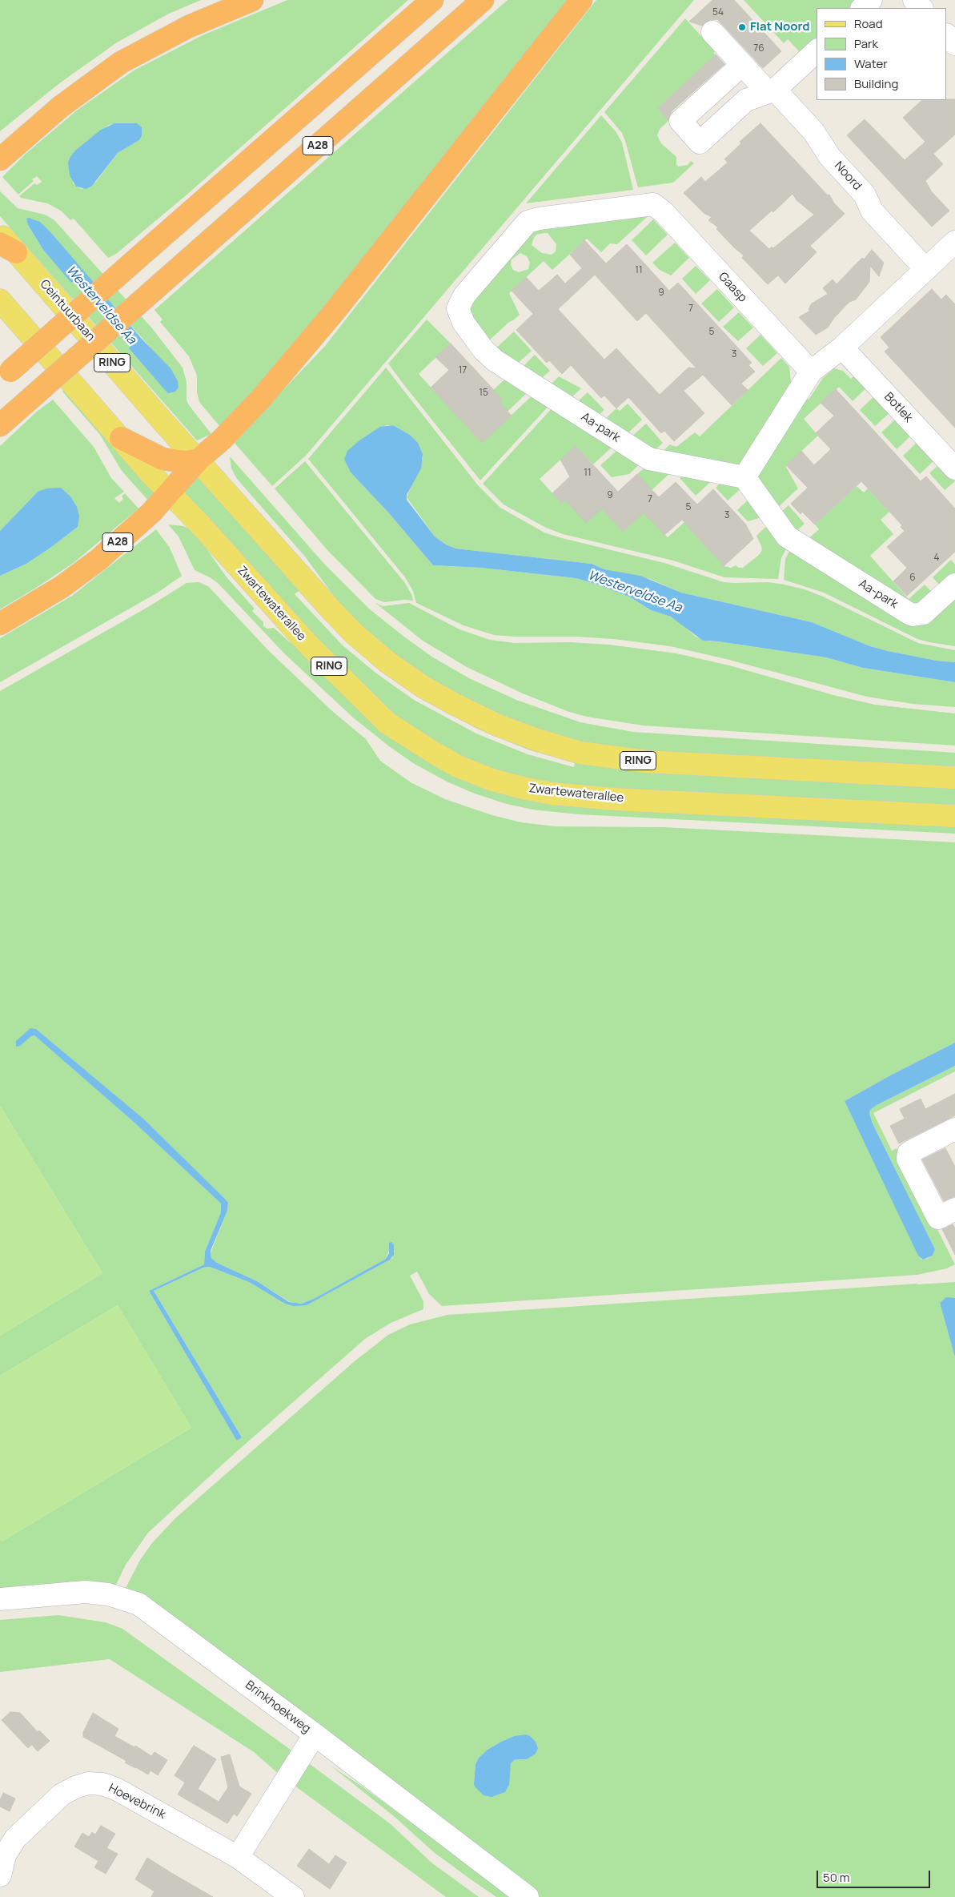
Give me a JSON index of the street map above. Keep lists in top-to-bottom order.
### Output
{
  "streets": {
    "highway": ["A28"],
    "main road": ["Ceintuurbaan", "RING", "Zwartewaterallee"],
    "street": [
      "Noord",
      "Gaasp",
      "Botlek",
      "Aa-park",
      "Brinkhoekweg",
      "Hoevebrink"
    ]
  },
  "crossings": [
    ["A28", "Ceintuurbaan"],
    ["A28", "RING"],
    ["A28", "Zwartewaterallee"],
    ["Gaasp", "Aa-park"],
    ["Ceintuurbaan", "RING"],
    ["RING", "Zwartewaterallee"]
  ],
  "water": ["Westerveldse Aa"],
  "places": ["Flat Noord"],
  "house_numbers": [
    "54",
    "76",
    "11",
    "9",
    "7",
    "5",
    "3",
    "17",
    "15",
    "11",
    "9",
    "7",
    "5",
    "3",
    "4",
    "6"
  ],
  "legend": [
    "Road",
    "Park",
    "Water",
    "Building"
  ],
  "scale_bar": "50 m"
}
